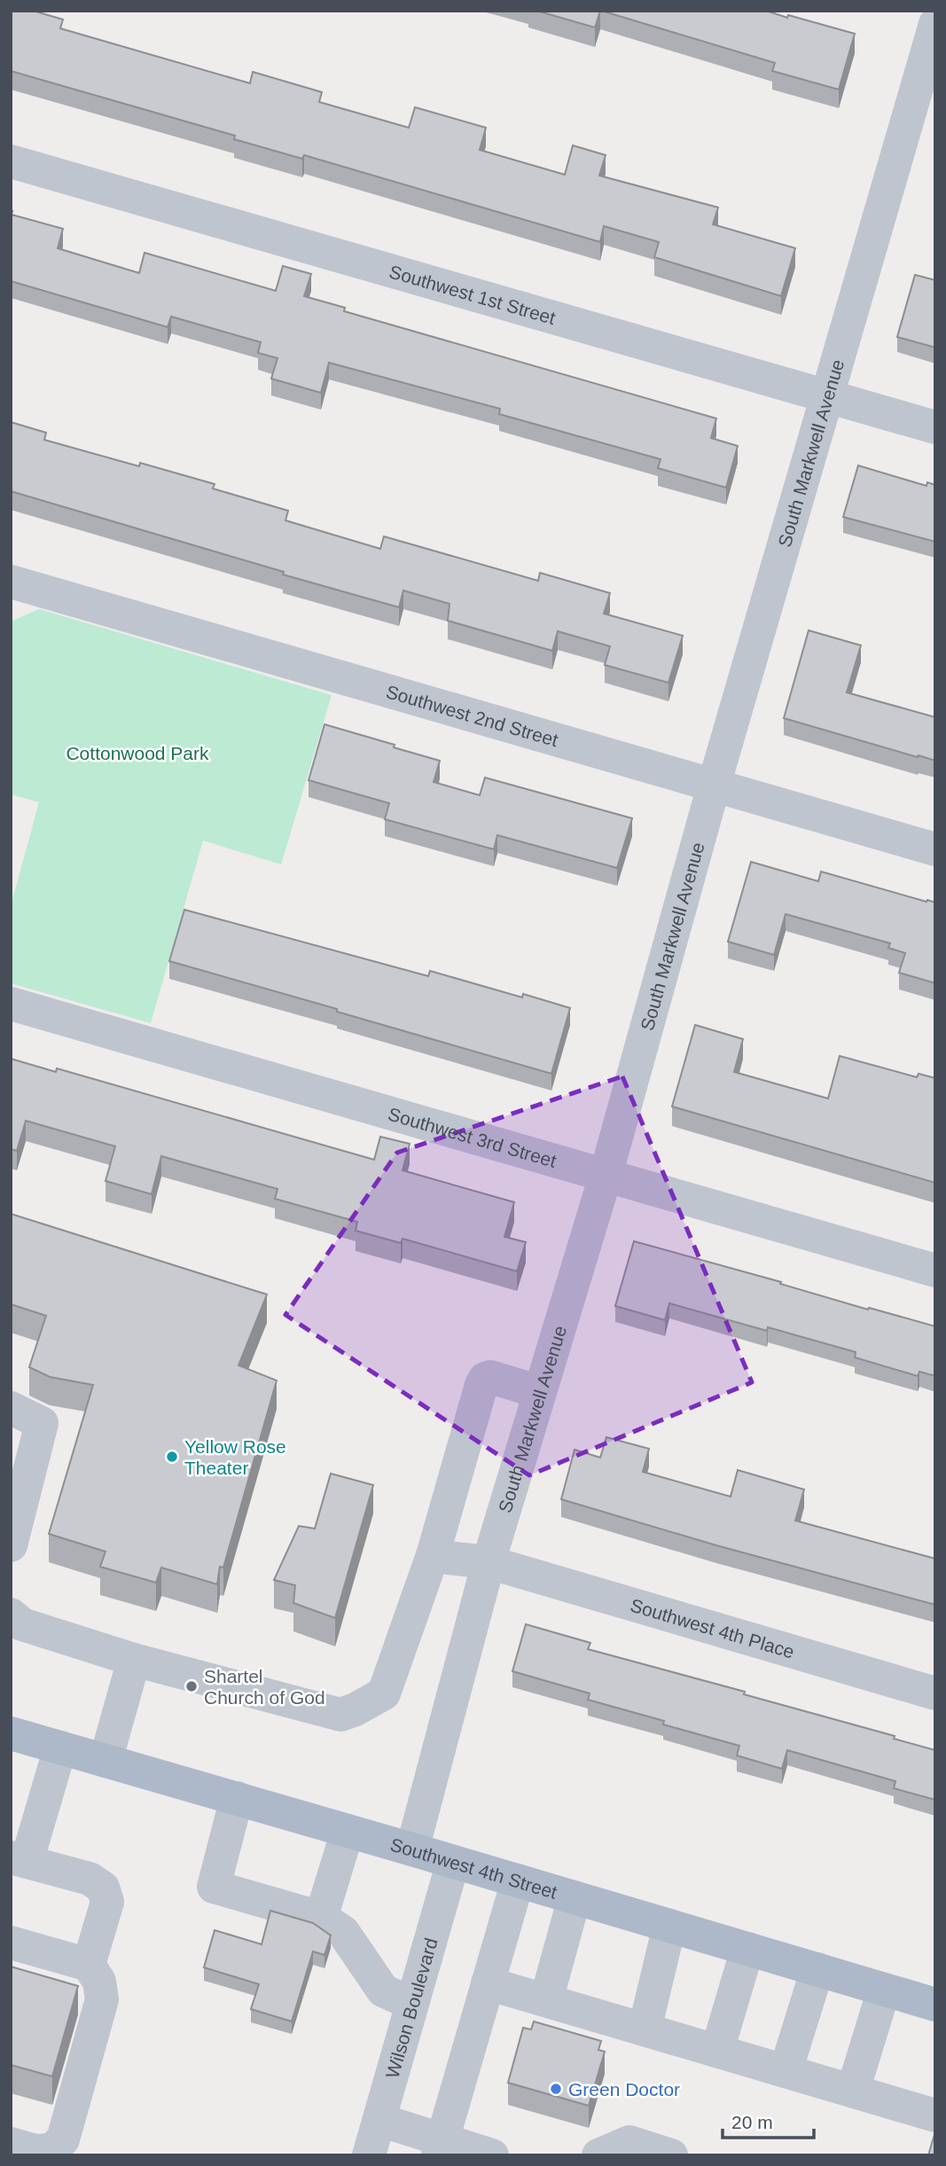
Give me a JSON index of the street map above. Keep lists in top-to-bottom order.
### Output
{
  "streets": {
    "main road": ["Southwest 4th Street"],
    "street": [
      "Southwest 1st Street",
      "South Markwell Avenue",
      "Southwest 2nd Street",
      "Southwest 3rd Street",
      "Southwest 4th Place",
      "Wilson Boulevard"
    ]
  },
  "crossings": [
    ["Southwest 1st Street", "South Markwell Avenue"],
    ["South Markwell Avenue", "Southwest 2nd Street"],
    ["South Markwell Avenue", "Southwest 3rd Street"],
    ["South Markwell Avenue", "Southwest 4th Place"],
    ["South Markwell Avenue", "Southwest 4th Street"],
    ["Southwest 4th Street", "Wilson Boulevard"]
  ],
  "parks": ["Cottonwood Park"],
  "places": ["Yellow Rose Theater", "Shartel Church of God", "Green Doctor"],
  "scale_bar": "20 m"
}
